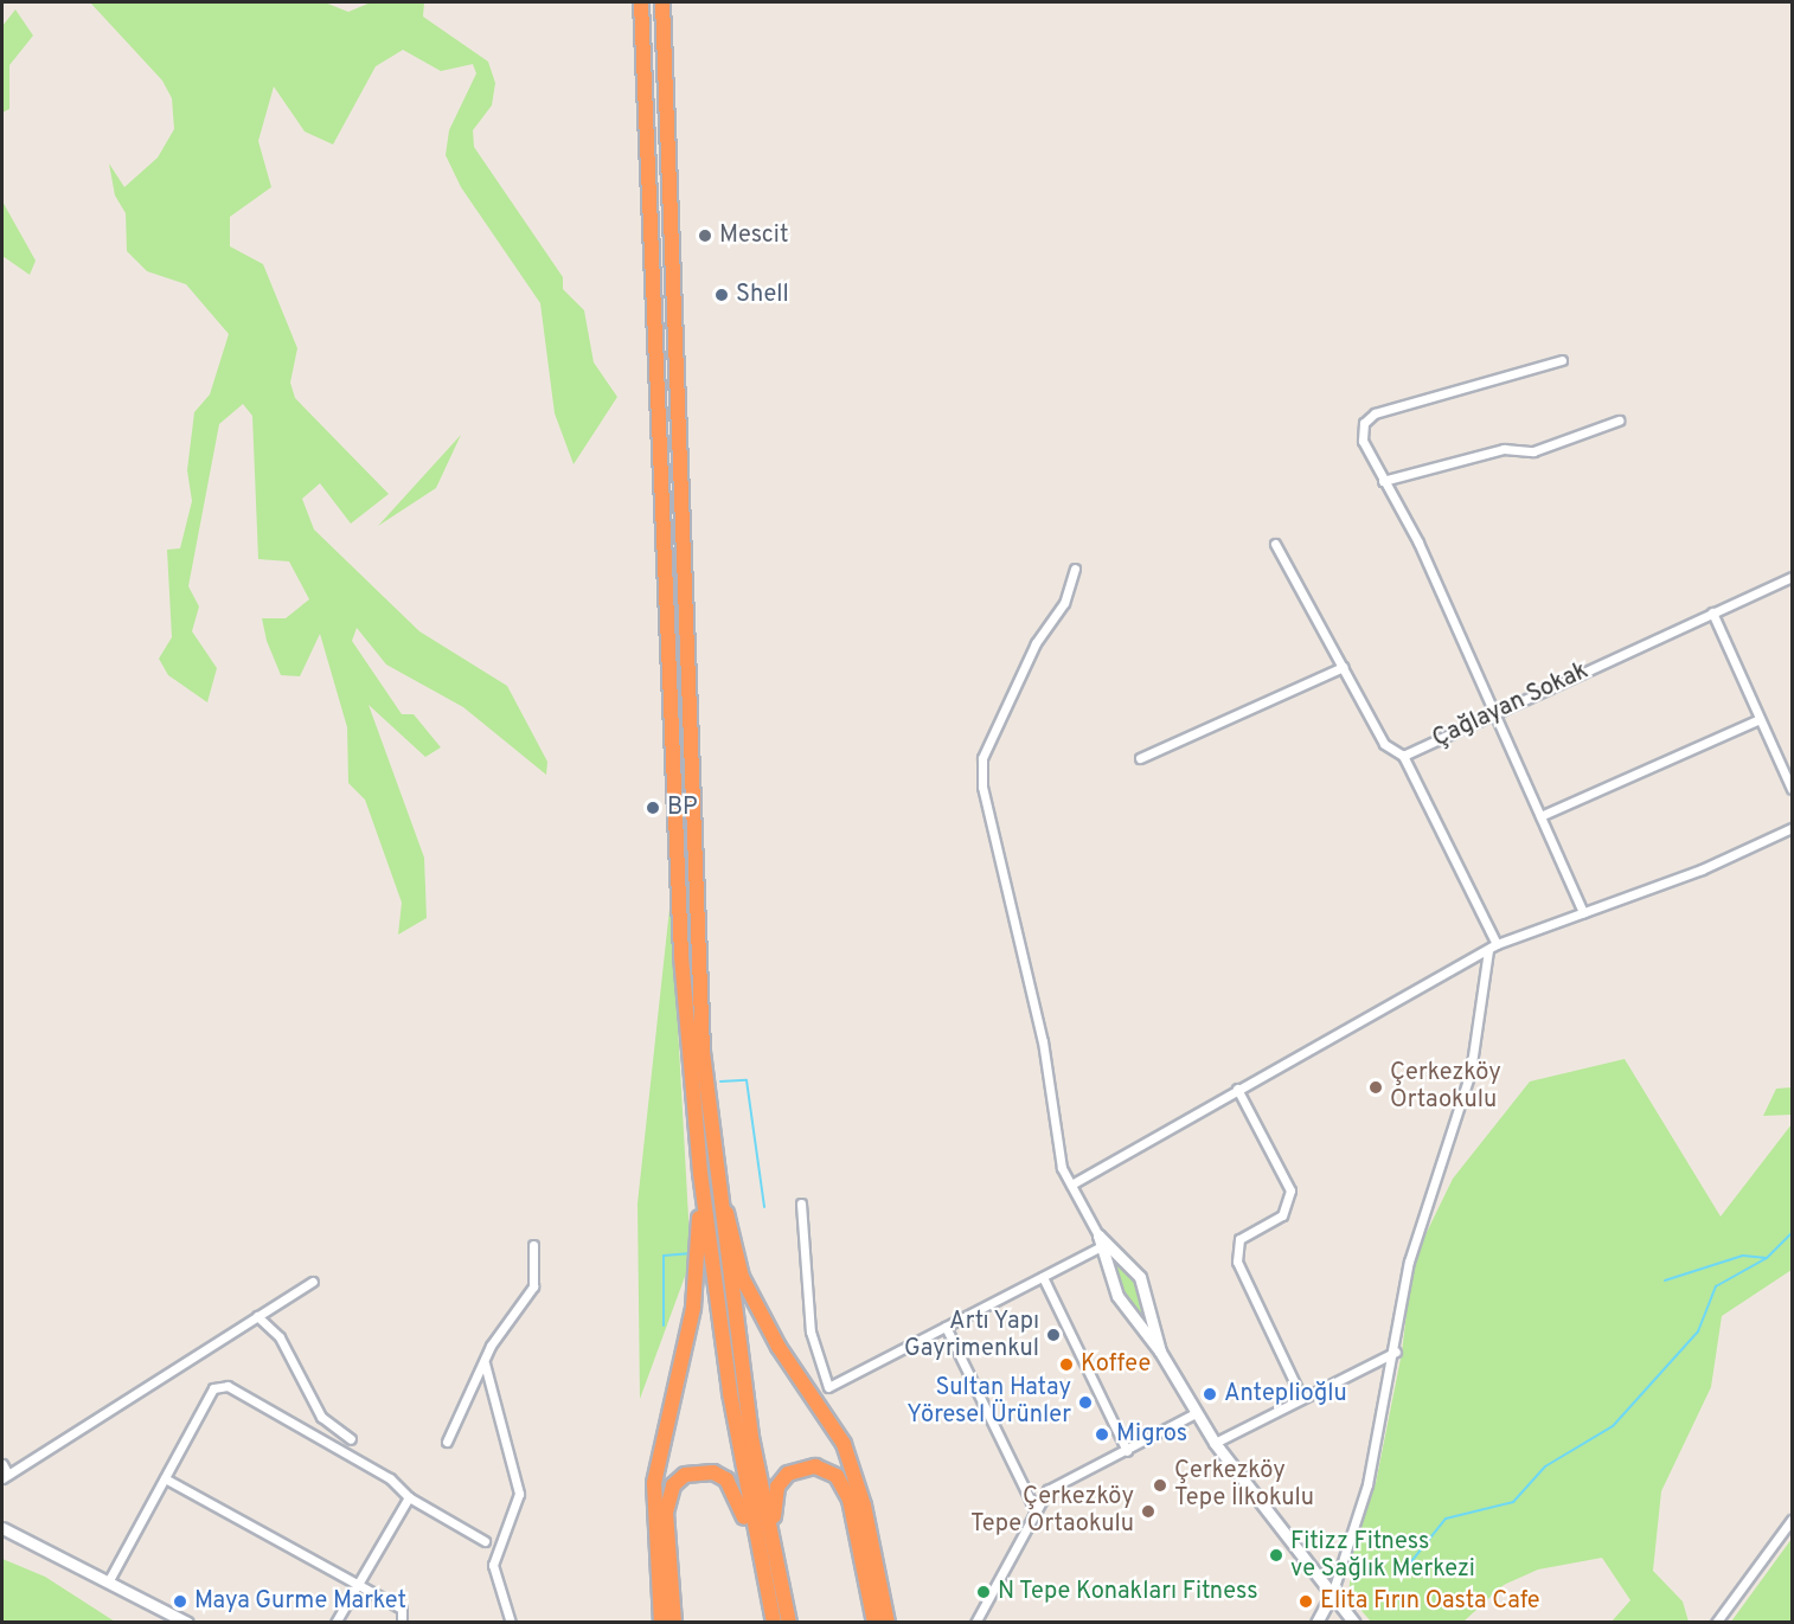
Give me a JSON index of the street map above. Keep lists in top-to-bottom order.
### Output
{
  "streets": {
    "street": ["Çağlayan Sokak"]
  },
  "places": [
    "Mescit",
    "Shell",
    "BP",
    "Çerkezköy Ortaokulu",
    "Artı Yapı Gayrimenkul",
    "Koffee",
    "Anteplioğlu",
    "Sultan Hatay Yöresel Ürünler",
    "Migros",
    "Çerkezköy Tepe İlkokulu",
    "Çerkezköy Tepe Ortaokulu",
    "Fitizz Fitness ve Sağlık Merkezi",
    "N Tepe Konakları Fitness",
    "Maya Gurme Market",
    "Elita Fırın Oasta Cafe"
  ]
}
